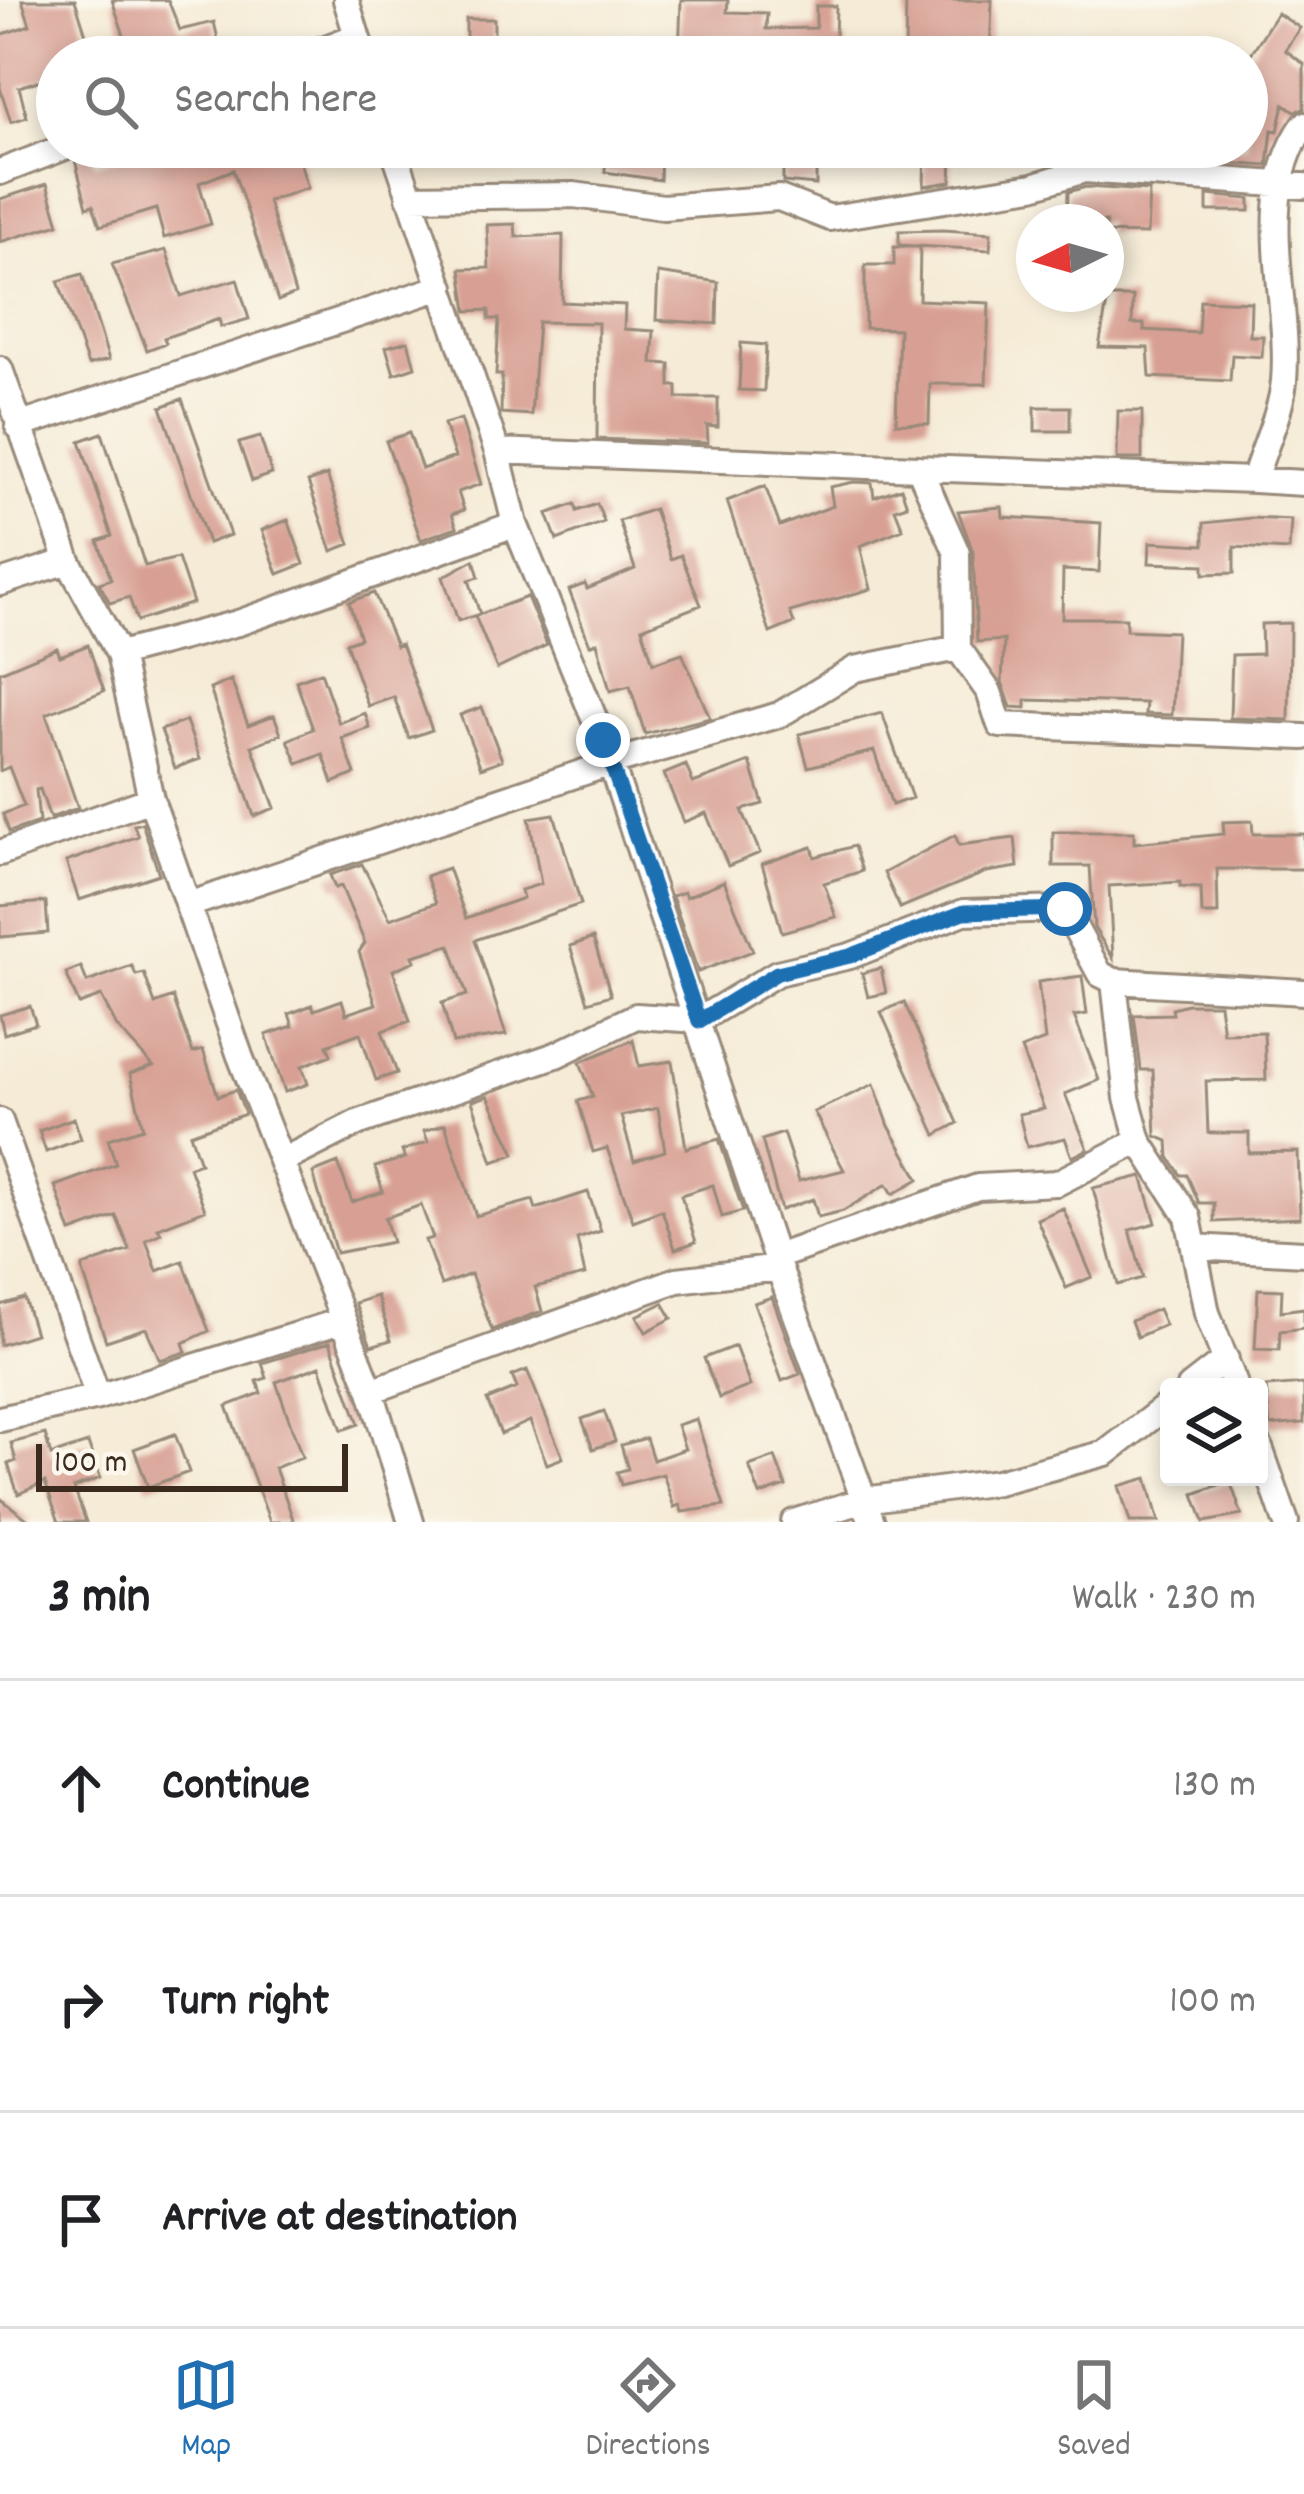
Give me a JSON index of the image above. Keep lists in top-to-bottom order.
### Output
{
  "scale_bar": "100 m",
  "north": "left",
  "page": {
    "search": "Search here",
    "scale": "100 m",
    "heading": ["3 min", "Walk · 230 m"],
    "list": [
      ["Continue", "130 m"],
      ["Turn right", "100 m"],
      "Arrive at destination"
    ],
    "nav": ["Map", "Directions", "Saved"]
  }
}
